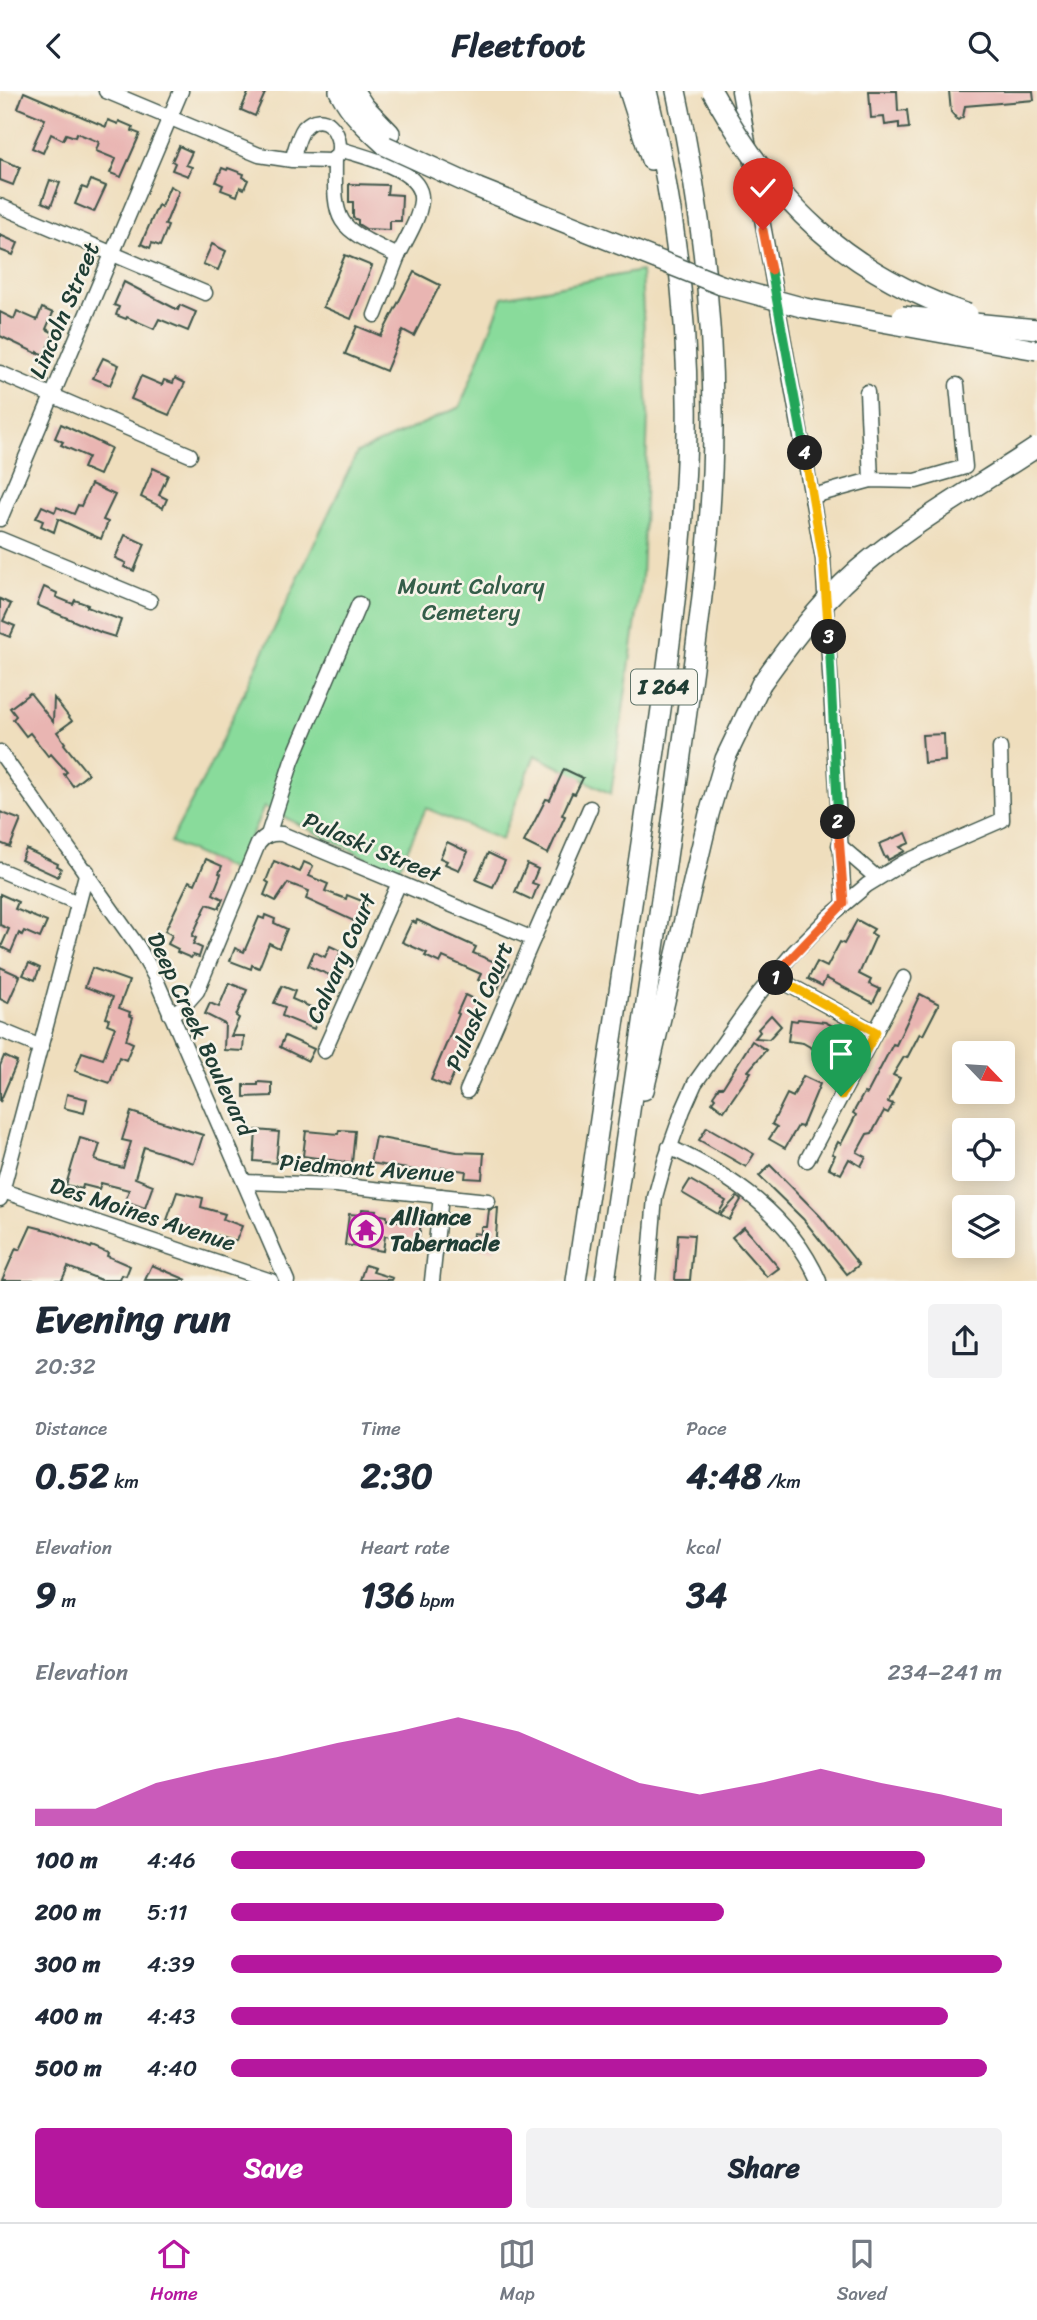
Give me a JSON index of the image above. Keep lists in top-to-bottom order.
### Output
{
  "streets": {
    "highway": ["I 264"],
    "street": [
      "Lincoln Street",
      "Pulaski Street",
      "Calvary Court",
      "Pulaski Court",
      "Deep Creek Boulevard",
      "Piedmont Avenue",
      "Des Moines Avenue"
    ]
  },
  "crossings": [
    ["Pulaski Street", "Calvary Court"],
    ["Pulaski Street", "Pulaski Court"],
    ["Pulaski Street", "Deep Creek Boulevard"],
    ["Deep Creek Boulevard", "Piedmont Avenue"]
  ],
  "parks": ["Mount Calvary Cemetery"],
  "places": {
    "temple": ["Alliance Tabernacle"]
  },
  "north": "bottom right",
  "page": {
    "header": "Fleetfoot",
    "pins": [
      "4",
      "3",
      "2",
      "1"
    ],
    "heading": ["Evening run", "20:32"],
    "stats": [
      ["Distance", "0.52 km"],
      ["Time", "2:30"],
      ["Pace", "4:48 /km"],
      ["Elevation", "9 m"],
      ["Heart rate", "136 bpm"],
      ["kcal", "34"]
    ],
    "chart": ["Elevation", "234–241 m"],
    "list": [
      {
        "name": "100 m",
        "note": "4:46"
      },
      {
        "name": "200 m",
        "note": "5:11"
      },
      {
        "name": "300 m",
        "note": "4:39"
      },
      {
        "name": "400 m",
        "note": "4:43"
      },
      {
        "name": "500 m",
        "note": "4:40"
      }
    ],
    "buttons": ["Save", "Share"],
    "tabs": ["Home", "Map", "Saved"]
  }
}
